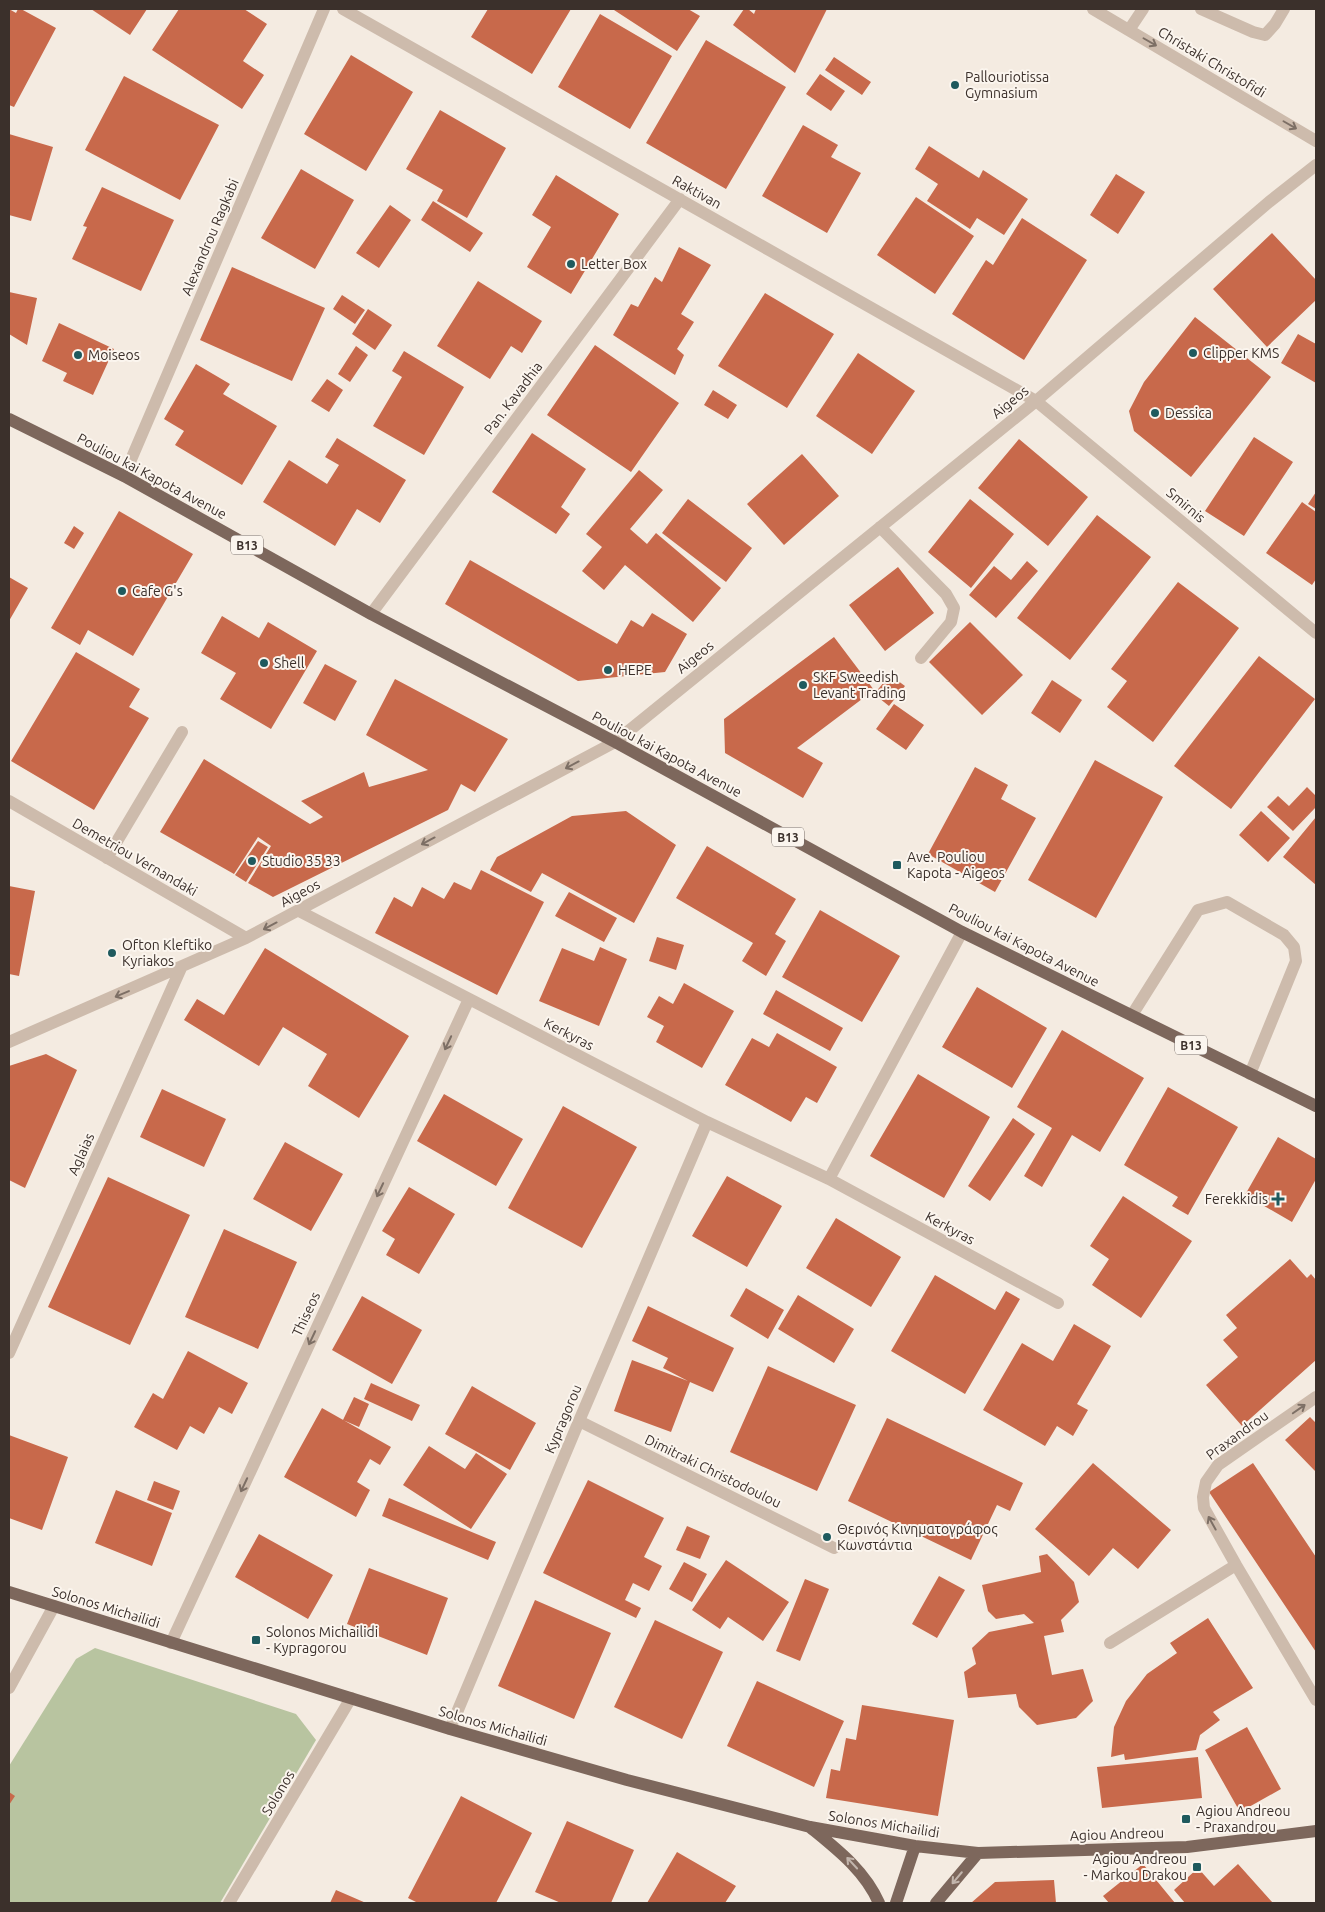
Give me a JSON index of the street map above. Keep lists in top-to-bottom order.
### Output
{
  "streets": {
    "main road": [
      "Pouliou kai Kapota Avenue",
      "B13",
      "Solonos Michailidi",
      "Agiou Andreou"
    ],
    "street": [
      "Christaki Christofidi",
      "Raktivan",
      "Alexandrou Ragkabi",
      "Pan. Kavadhia",
      "Aigeos",
      "Smirnis",
      "Demetriou Vernandaki",
      "Kerkyras",
      "Aglaias",
      "Thiseos",
      "Kypragorou",
      "Praxandrou",
      "Dimitraki Christodoulou",
      "Solonos"
    ]
  },
  "crossings": [
    ["Raktivan", "Pan. Kavadhia"],
    ["Raktivan", "Aigeos"],
    ["Raktivan", "Smirnis"],
    ["Alexandrou Ragkabi", "Pouliou kai Kapota Avenue"],
    ["Pan. Kavadhia", "Pouliou kai Kapota Avenue"],
    ["Aigeos", "Pouliou kai Kapota Avenue"],
    ["Aigeos", "Smirnis"],
    ["Aigeos", "Demetriou Vernandaki"],
    ["Aigeos", "Kerkyras"],
    ["Aigeos", "Aglaias"],
    ["Kerkyras", "Thiseos"],
    ["Kerkyras", "Kypragorou"],
    ["Thiseos", "Solonos Michailidi"],
    ["Kypragorou", "Dimitraki Christodoulou"],
    ["Kypragorou", "Solonos Michailidi"],
    ["Solonos Michailidi", "Solonos"],
    ["Solonos Michailidi", "Agiou Andreou"]
  ],
  "one_way": [
    "Christaki Christofidi",
    "Aigeos",
    "Thiseos",
    "Praxandrou"
  ],
  "places": {
    "other": [
      "Pallouriotissa Gymnasium",
      "Letter Box",
      "Clipper KMS",
      "Moiseos",
      "Dessica",
      "Cafe G's",
      "Shell",
      "HEPE",
      "SKF Sweedish Levant Trading",
      "Studio 35 33",
      "Ofton Kleftiko Kyriakos",
      "Θερινός Κινηματογράφος Κωνστάντια"
    ],
    "transit": [
      "Ave. Pouliou Kapota - Aigeos",
      "Solonos Michailidi - Kypragorou",
      "Agiou Andreou - Praxandrou",
      "Agiou Andreou - Markou Drakou"
    ],
    "health": ["Ferekkidis"]
  }
}
